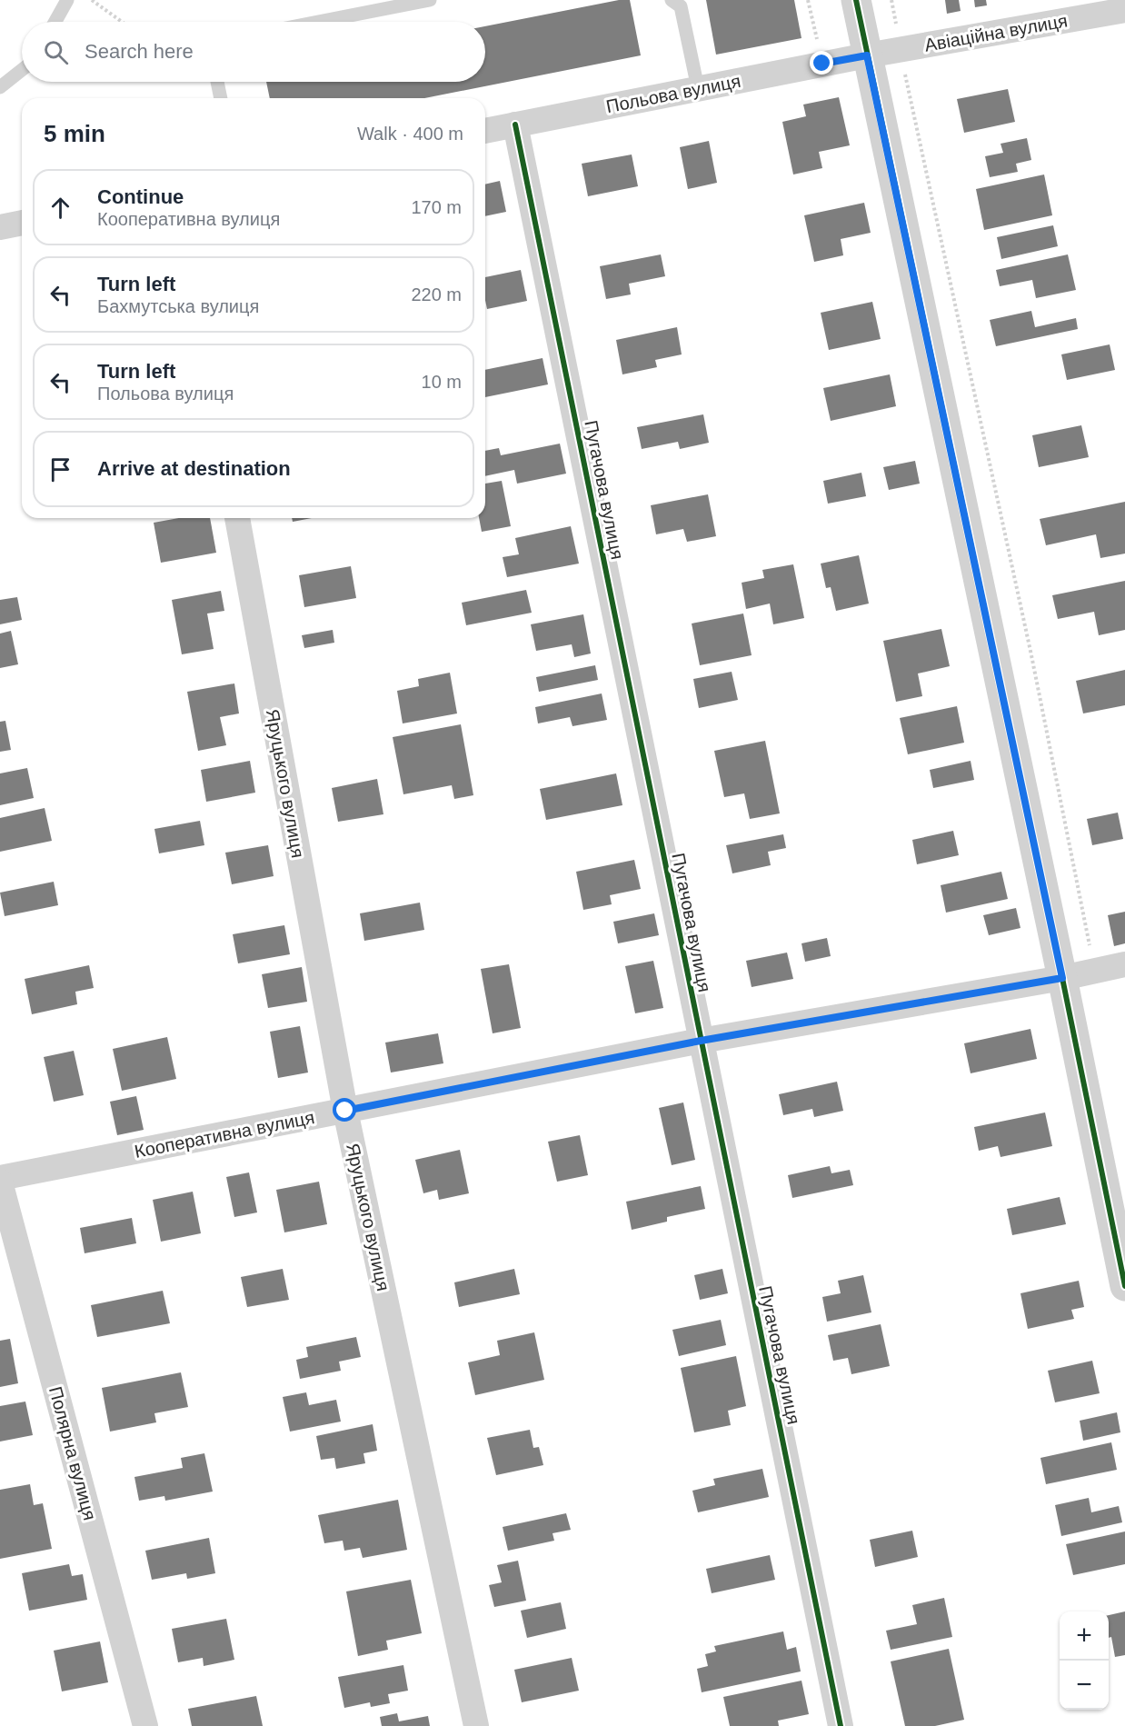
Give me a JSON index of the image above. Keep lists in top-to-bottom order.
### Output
{
  "streets": {
    "street": [
      "Авіаційна вулиця",
      "Польова вулиця",
      "Пугачова вулиця",
      "Яруцького вулиця",
      "Кооперативна вулиця",
      "Полярна вулиця"
    ]
  },
  "crossings": [
    ["Авіаційна вулиця", "Польова вулиця"],
    ["Польова вулиця", "Пугачова вулиця"],
    ["Пугачова вулиця", "Кооперативна вулиця"],
    ["Яруцького вулиця", "Кооперативна вулиця"],
    ["Кооперативна вулиця", "Полярна вулиця"]
  ],
  "page": {
    "search": "Search here",
    "heading": ["5 min", "Walk · 400 m"],
    "list": [
      ["Continue", "Кооперативна вулиця", "170 m"],
      ["Turn left", "Бахмутська вулиця", "220 m"],
      ["Turn left", "Польова вулиця", "10 m"],
      "Arrive at destination"
    ],
    "map_buttons": ["+", "−"]
  }
}
